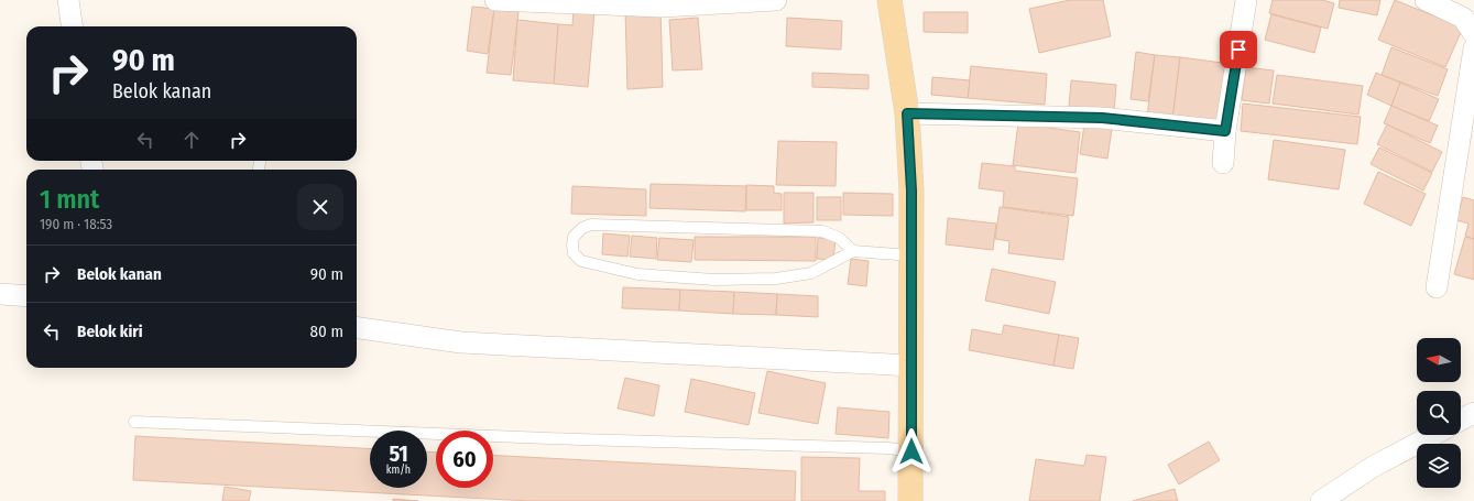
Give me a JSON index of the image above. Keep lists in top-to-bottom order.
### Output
{
  "north": "left",
  "page": {
    "turn": ["90 m", "Belok kanan"],
    "heading": ["1 mnt", "190 m · 18:53"],
    "list": [
      {
        "name": "Belok kanan",
        "value": "90 m"
      },
      {
        "name": "Belok kiri",
        "value": "80 m"
      }
    ],
    "speed": "51 km/h",
    "limit": "60"
  }
}
